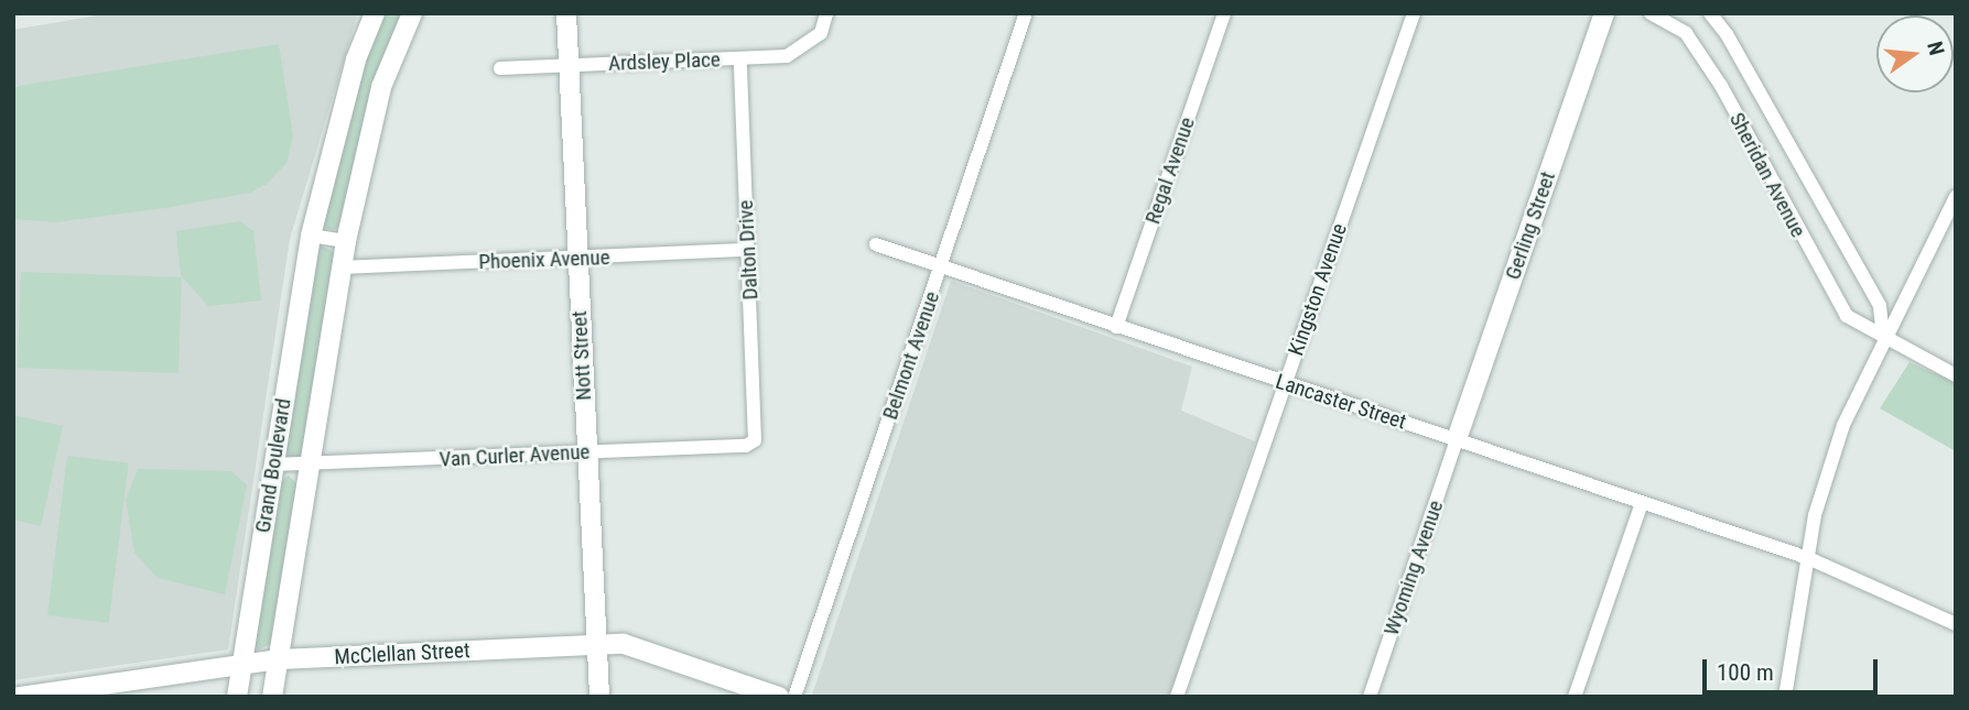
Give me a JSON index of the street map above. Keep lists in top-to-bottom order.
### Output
{
  "streets": {
    "street": [
      "Ardsley Place",
      "Regal Avenue",
      "Sheridan Avenue",
      "Gerling Street",
      "Dalton Drive",
      "Phoenix Avenue",
      "Kingston Avenue",
      "Nott Street",
      "Belmont Avenue",
      "Lancaster Street",
      "Van Curler Avenue",
      "Grand Boulevard",
      "Wyoming Avenue",
      "McClellan Street"
    ]
  },
  "crossings": [
    ["Ardsley Place", "Dalton Drive"],
    ["Ardsley Place", "Nott Street"],
    ["Regal Avenue", "Lancaster Street"],
    ["Gerling Street", "Lancaster Street"],
    ["Gerling Street", "Wyoming Avenue"],
    ["Dalton Drive", "Phoenix Avenue"],
    ["Dalton Drive", "Van Curler Avenue"],
    ["Phoenix Avenue", "Nott Street"],
    ["Phoenix Avenue", "Grand Boulevard"],
    ["Kingston Avenue", "Lancaster Street"],
    ["Nott Street", "Van Curler Avenue"],
    ["Nott Street", "McClellan Street"],
    ["Belmont Avenue", "Lancaster Street"],
    ["Lancaster Street", "Wyoming Avenue"],
    ["Van Curler Avenue", "Grand Boulevard"],
    ["Grand Boulevard", "McClellan Street"]
  ],
  "scale_bar": "100 m",
  "north": "right"
}
